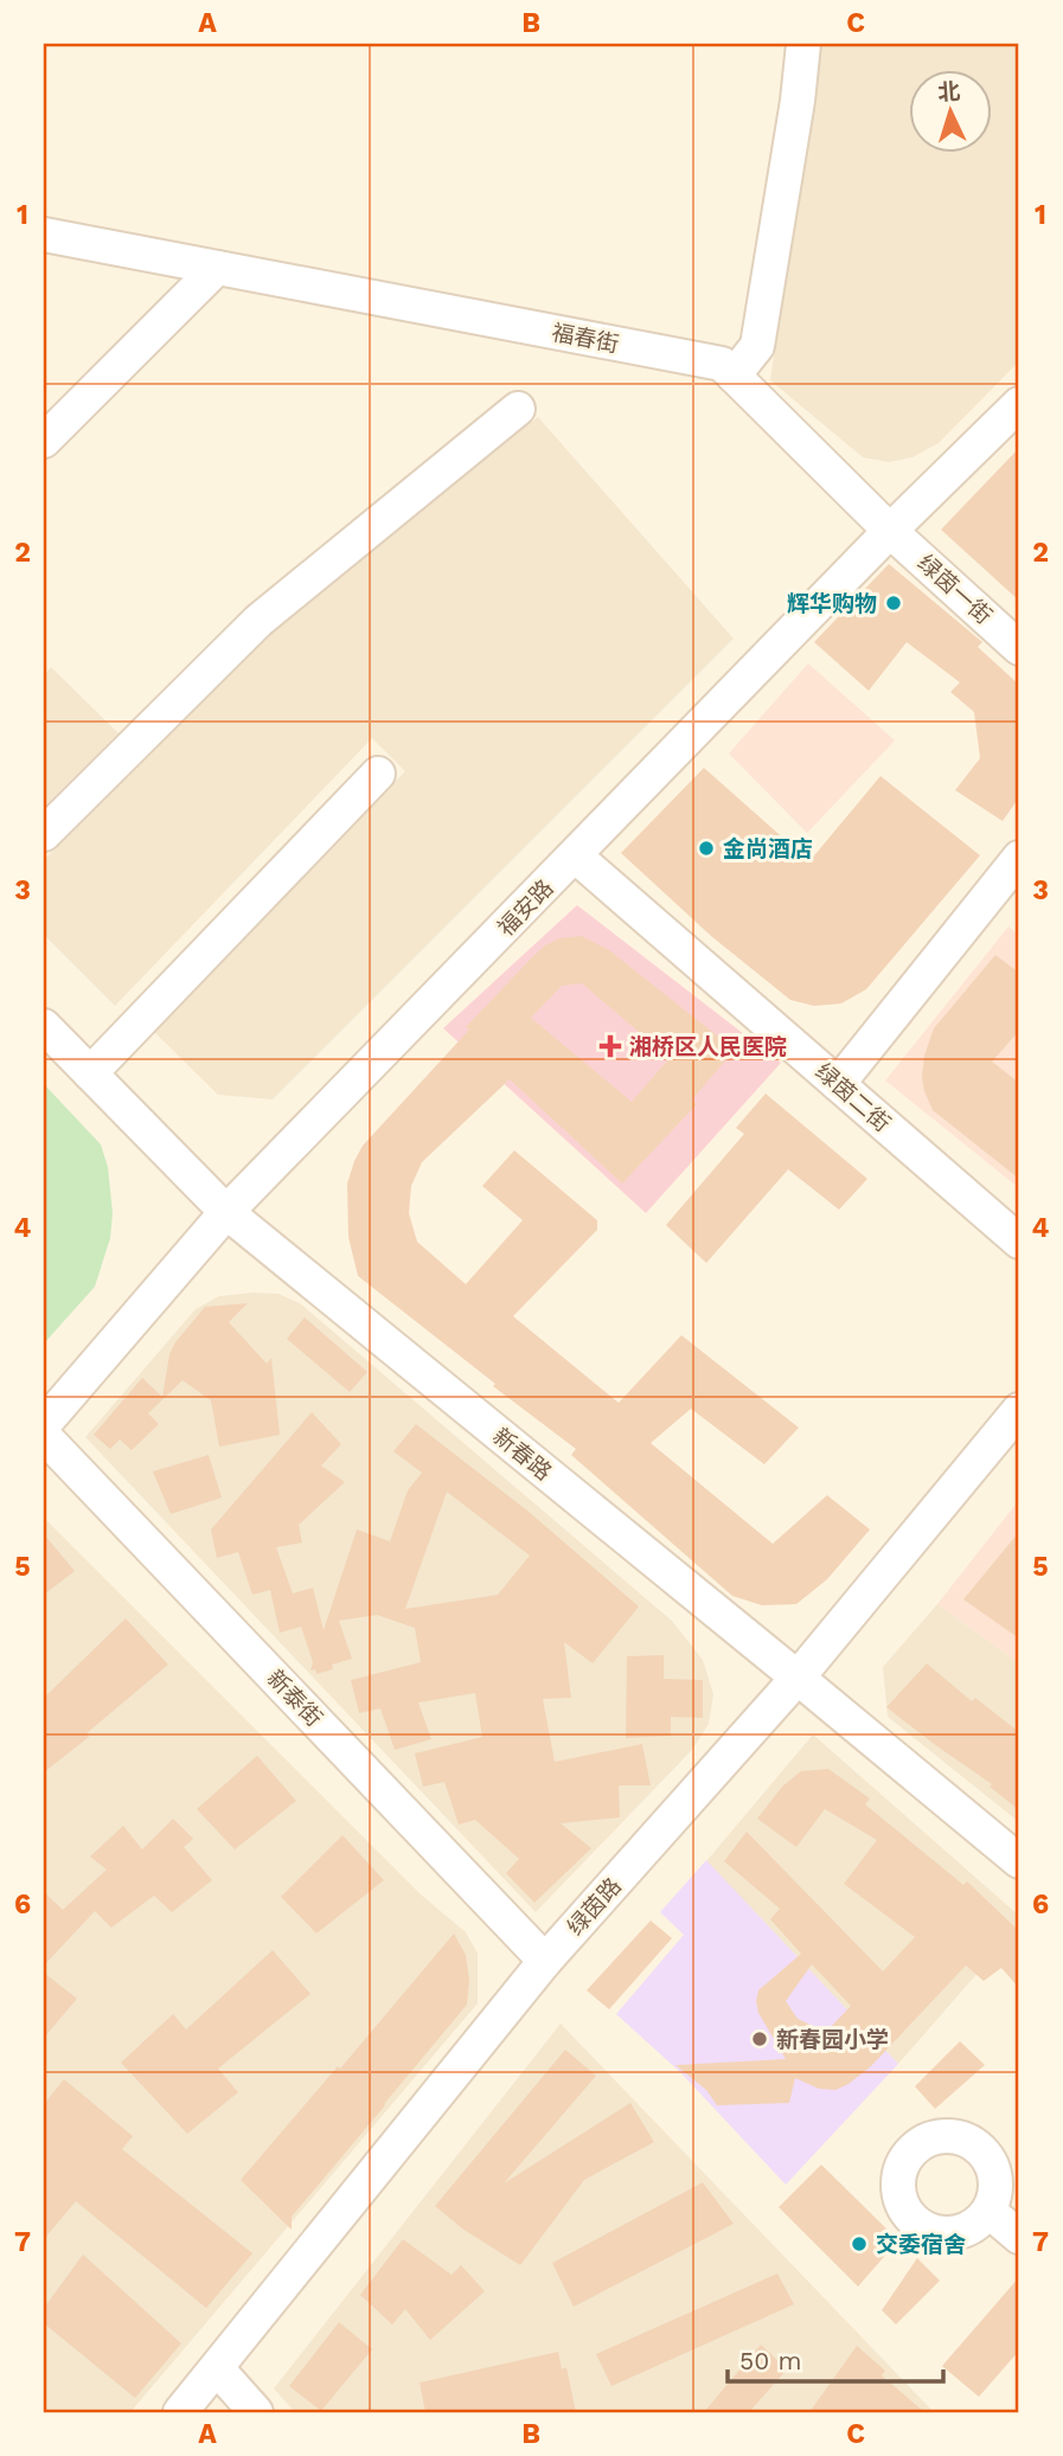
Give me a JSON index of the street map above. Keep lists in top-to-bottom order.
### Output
{
  "streets": {
    "street": [
      "福春街",
      "绿茵一街",
      "福安路",
      "绿茵二街",
      "新春路",
      "新泰街",
      "绿茵路"
    ]
  },
  "crossings": [
    ["福春街", "绿茵一街"],
    ["福春街", "福安路"],
    ["绿茵一街", "福安路"],
    ["福安路", "绿茵二街"],
    ["福安路", "新春路"],
    ["新春路", "绿茵路"],
    ["新泰街", "绿茵路"]
  ],
  "places": {
    "other": [
      "辉华购物",
      "金尚酒店",
      "新春园小学",
      "交委宿舍"
    ],
    "health": ["湘桥区人民医院"]
  },
  "scale_bar": "50 m",
  "north": "top",
  "grid": {
    "columns": ["A", "B", "C"],
    "rows": [
      "1",
      "2",
      "3",
      "4",
      "5",
      "6",
      "7"
    ]
  }
}
